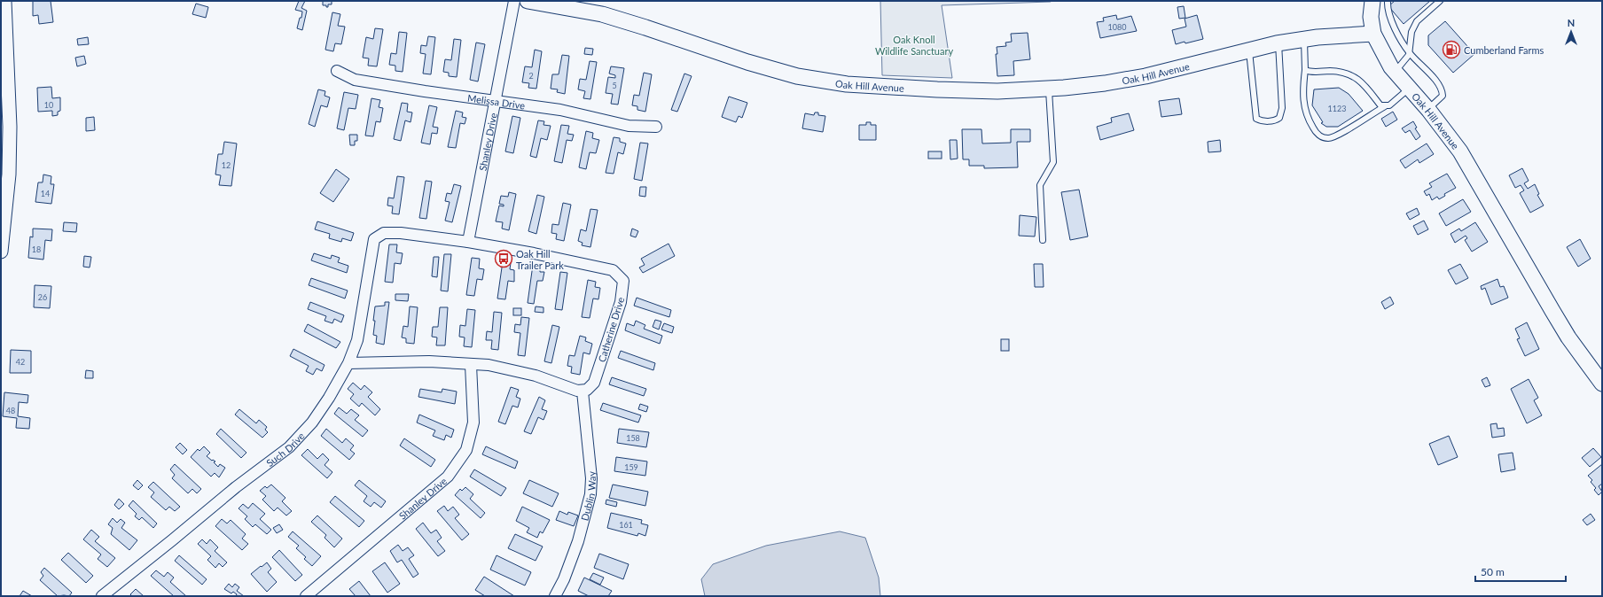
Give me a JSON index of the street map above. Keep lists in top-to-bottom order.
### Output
{
  "streets": {
    "main road": ["Oak Hill Avenue"],
    "street": [
      "Melissa Drive",
      "Shanley Drive",
      "Catherine Drive",
      "Such Drive",
      "Dublin Way"
    ]
  },
  "crossings": [
    ["Melissa Drive", "Shanley Drive"],
    ["Shanley Drive", "Catherine Drive"],
    ["Catherine Drive", "Such Drive"],
    ["Catherine Drive", "Dublin Way"]
  ],
  "parks": ["Oak Knoll Wildlife Sanctuary"],
  "places": {
    "fuel station": ["Cumberland Farms"],
    "bus stop": ["Oak Hill Trailer Park"]
  },
  "house_numbers": [
    "1080",
    "2",
    "5",
    "10",
    "1123",
    "12",
    "14",
    "18",
    "26",
    "42",
    "48",
    "158",
    "159",
    "161"
  ],
  "scale_bar": "50 m",
  "north": "top"
}
